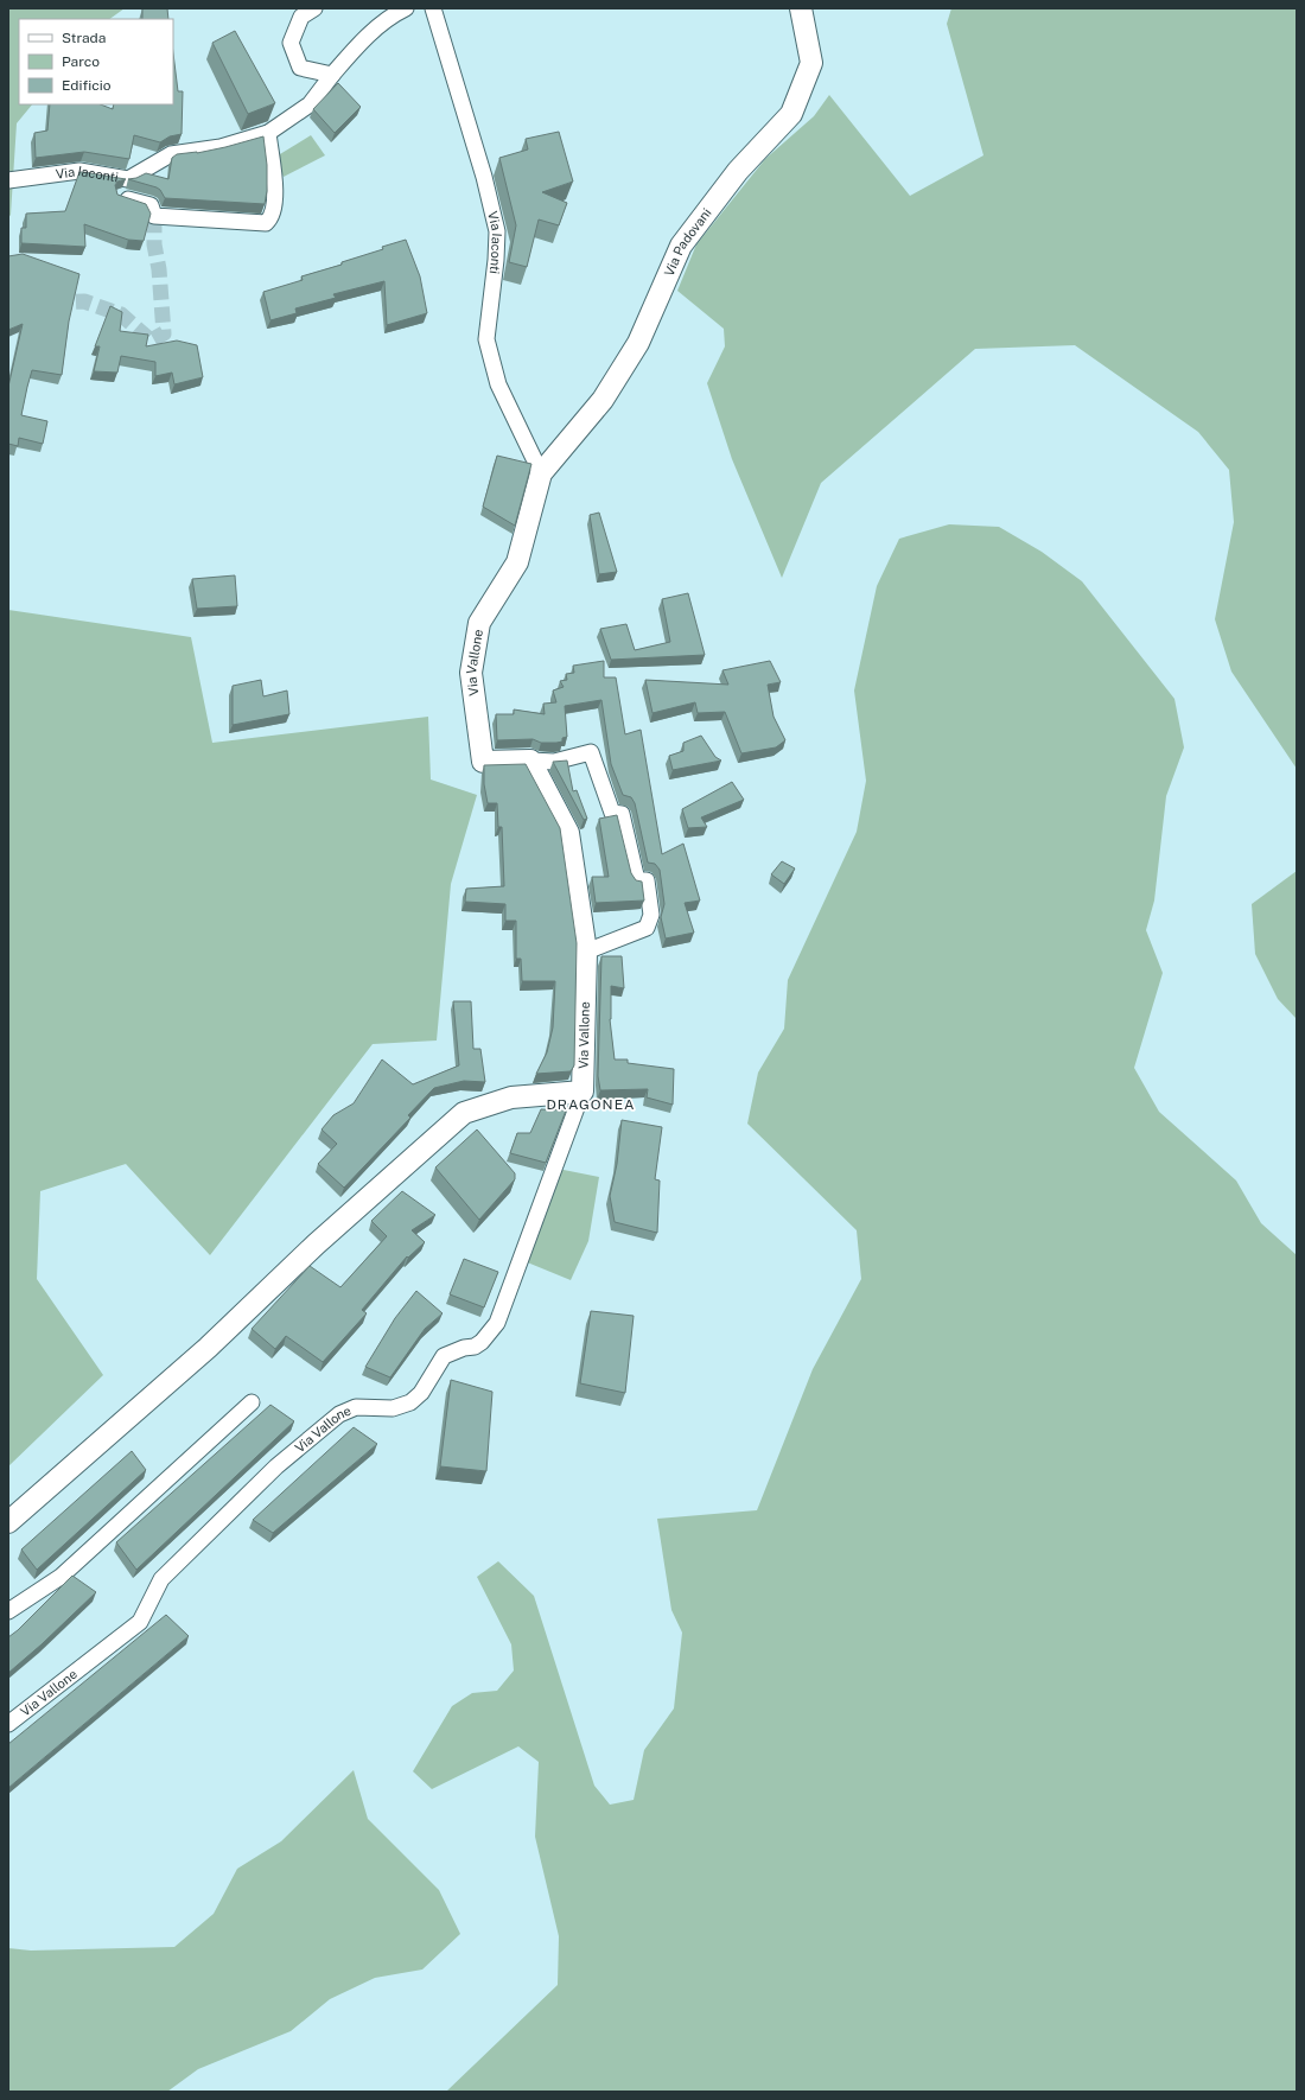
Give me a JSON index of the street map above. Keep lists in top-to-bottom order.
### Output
{
  "streets": {
    "street": ["Via Iaconti", "Via Padovani", "Via Vallone"]
  },
  "crossings": [
    ["Via Iaconti", "Via Padovani"],
    ["Via Iaconti", "Via Vallone"],
    ["Via Padovani", "Via Vallone"]
  ],
  "districts": ["DRAGONEA"],
  "legend": ["Strada", "Parco", "Edificio"]
}
